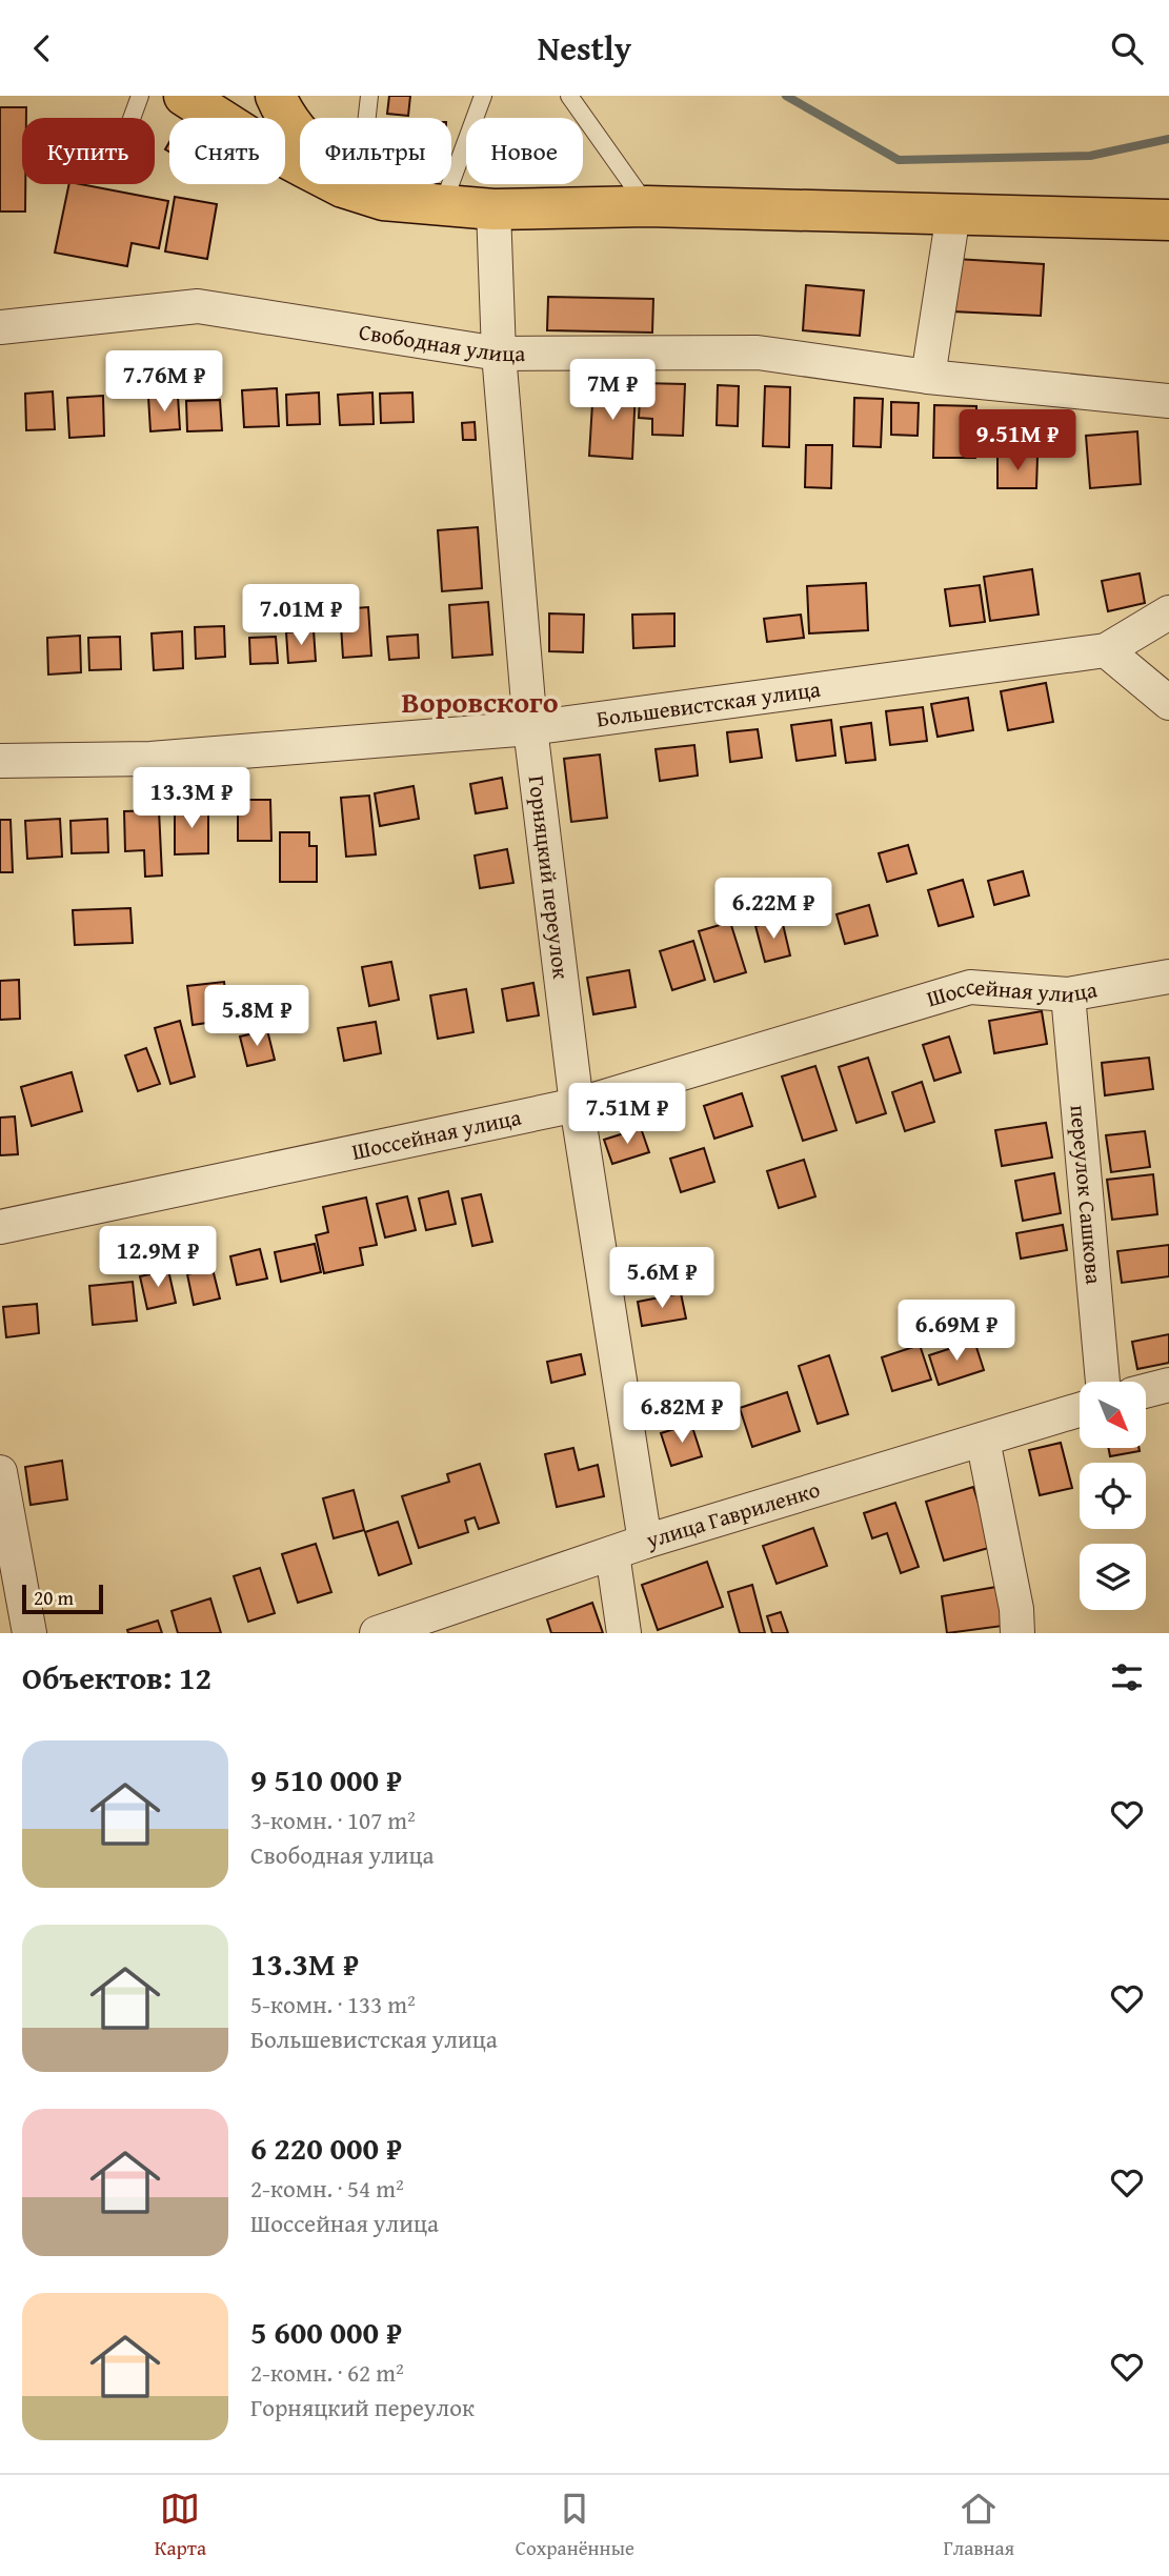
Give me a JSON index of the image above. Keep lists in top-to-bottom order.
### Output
{
  "streets": {
    "street": [
      "Свободная улица",
      "Большевистская улица",
      "Горняцкий переулок",
      "Шоссейная улица",
      "переулок Сашкова",
      "улица Гавриленко"
    ]
  },
  "crossings": [
    ["Свободная улица", "Горняцкий переулок"],
    ["Большевистская улица", "Горняцкий переулок"],
    ["Горняцкий переулок", "Шоссейная улица"],
    ["Горняцкий переулок", "улица Гавриленко"],
    ["Шоссейная улица", "переулок Сашкова"]
  ],
  "districts": ["Воровского"],
  "scale_bar": "20 m",
  "north": "bottom right",
  "page": {
    "header": "Nestly",
    "chip": [
      "Купить",
      "Снять",
      "Фильтры",
      "Новое"
    ],
    "price": [
      "7.76M ₽",
      "7M ₽",
      "9.51M ₽",
      "7.01M ₽",
      "13.3M ₽",
      "6.22M ₽",
      "5.8M ₽",
      "7.51M ₽",
      "12.9M ₽",
      "5.6M ₽",
      "6.69M ₽",
      "6.82M ₽"
    ],
    "scale": "20 m",
    "heading": "Объектов: 12",
    "list": [
      {
        "name": "9 510 000 ₽",
        "note": "3-комн. · 107 m² · Свободная улица"
      },
      {
        "name": "13.3M ₽",
        "note": "5-комн. · 133 m² · Большевистская улица"
      },
      {
        "name": "6 220 000 ₽",
        "note": "2-комн. · 54 m² · Шоссейная улица"
      },
      {
        "name": "5 600 000 ₽",
        "note": "2-комн. · 62 m² · Горняцкий переулок"
      }
    ],
    "tabs": ["Карта", "Сохранённые", "Главная"]
  }
}
